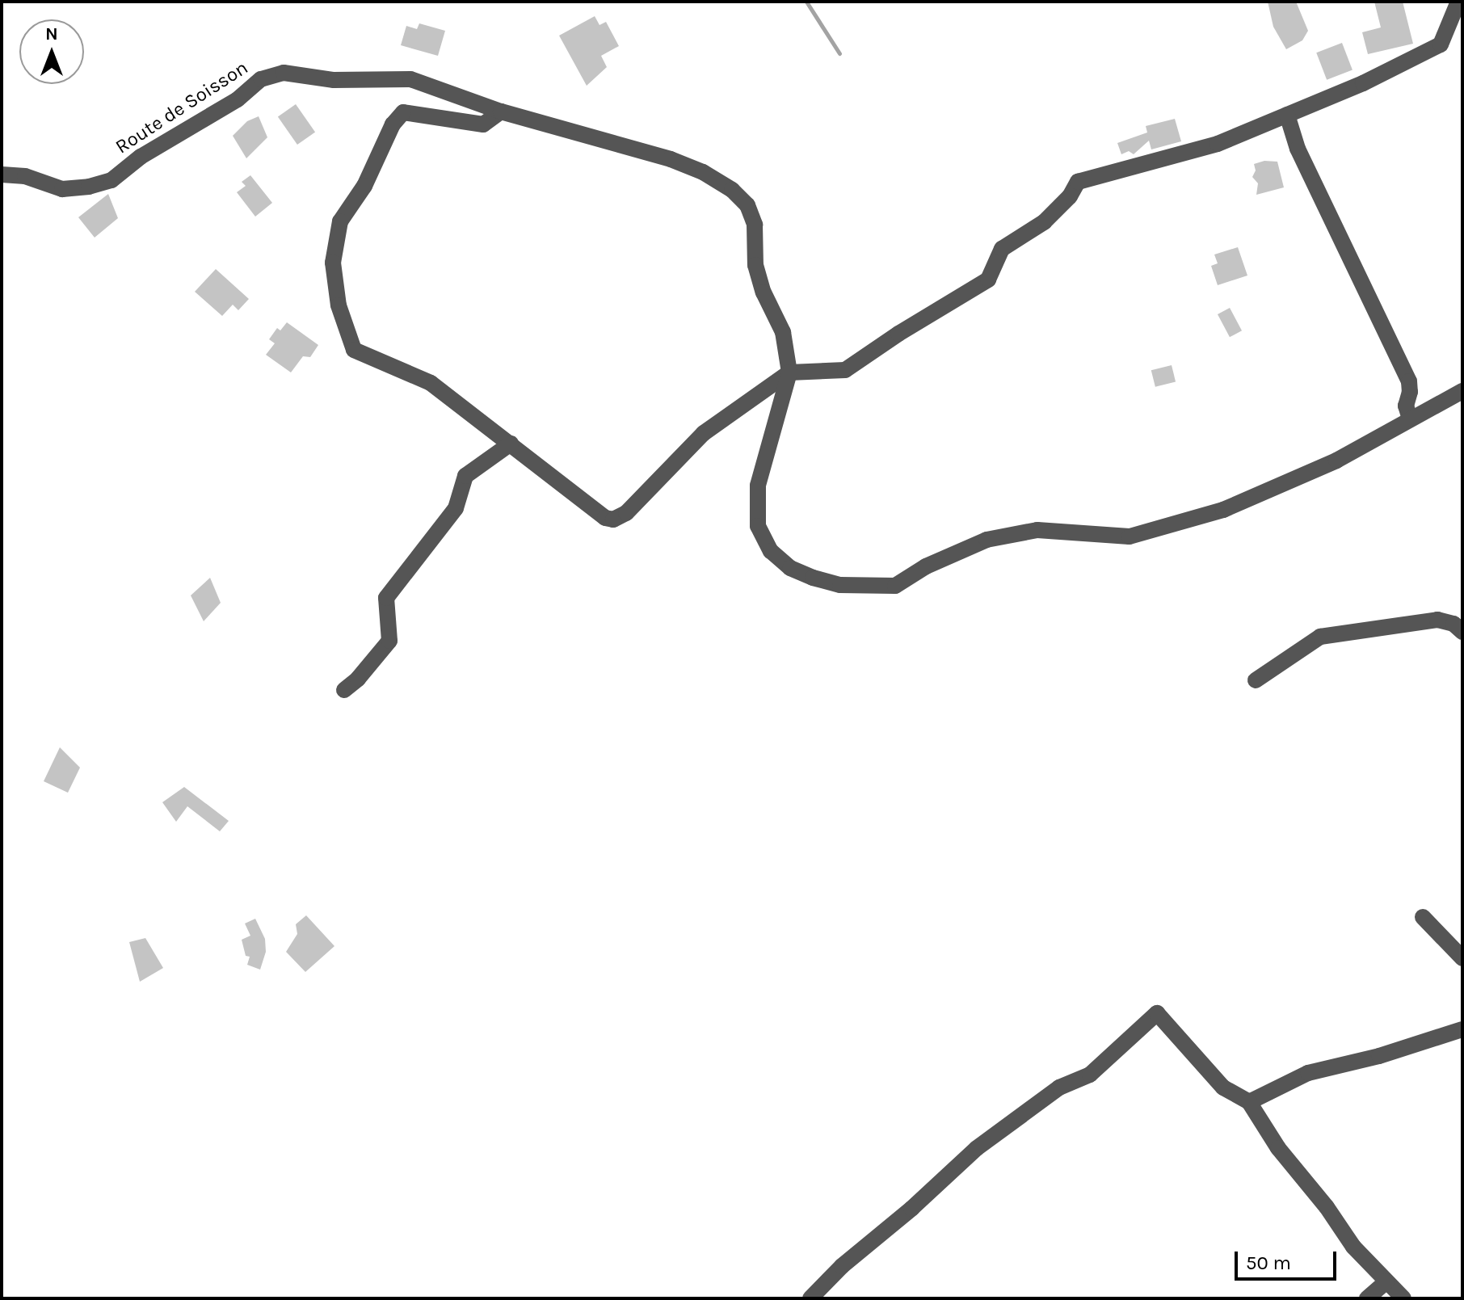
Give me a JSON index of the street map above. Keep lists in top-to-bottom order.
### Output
{
  "streets": {
    "street": ["Route de Soisson"]
  },
  "scale_bar": "50 m",
  "north": "top"
}
